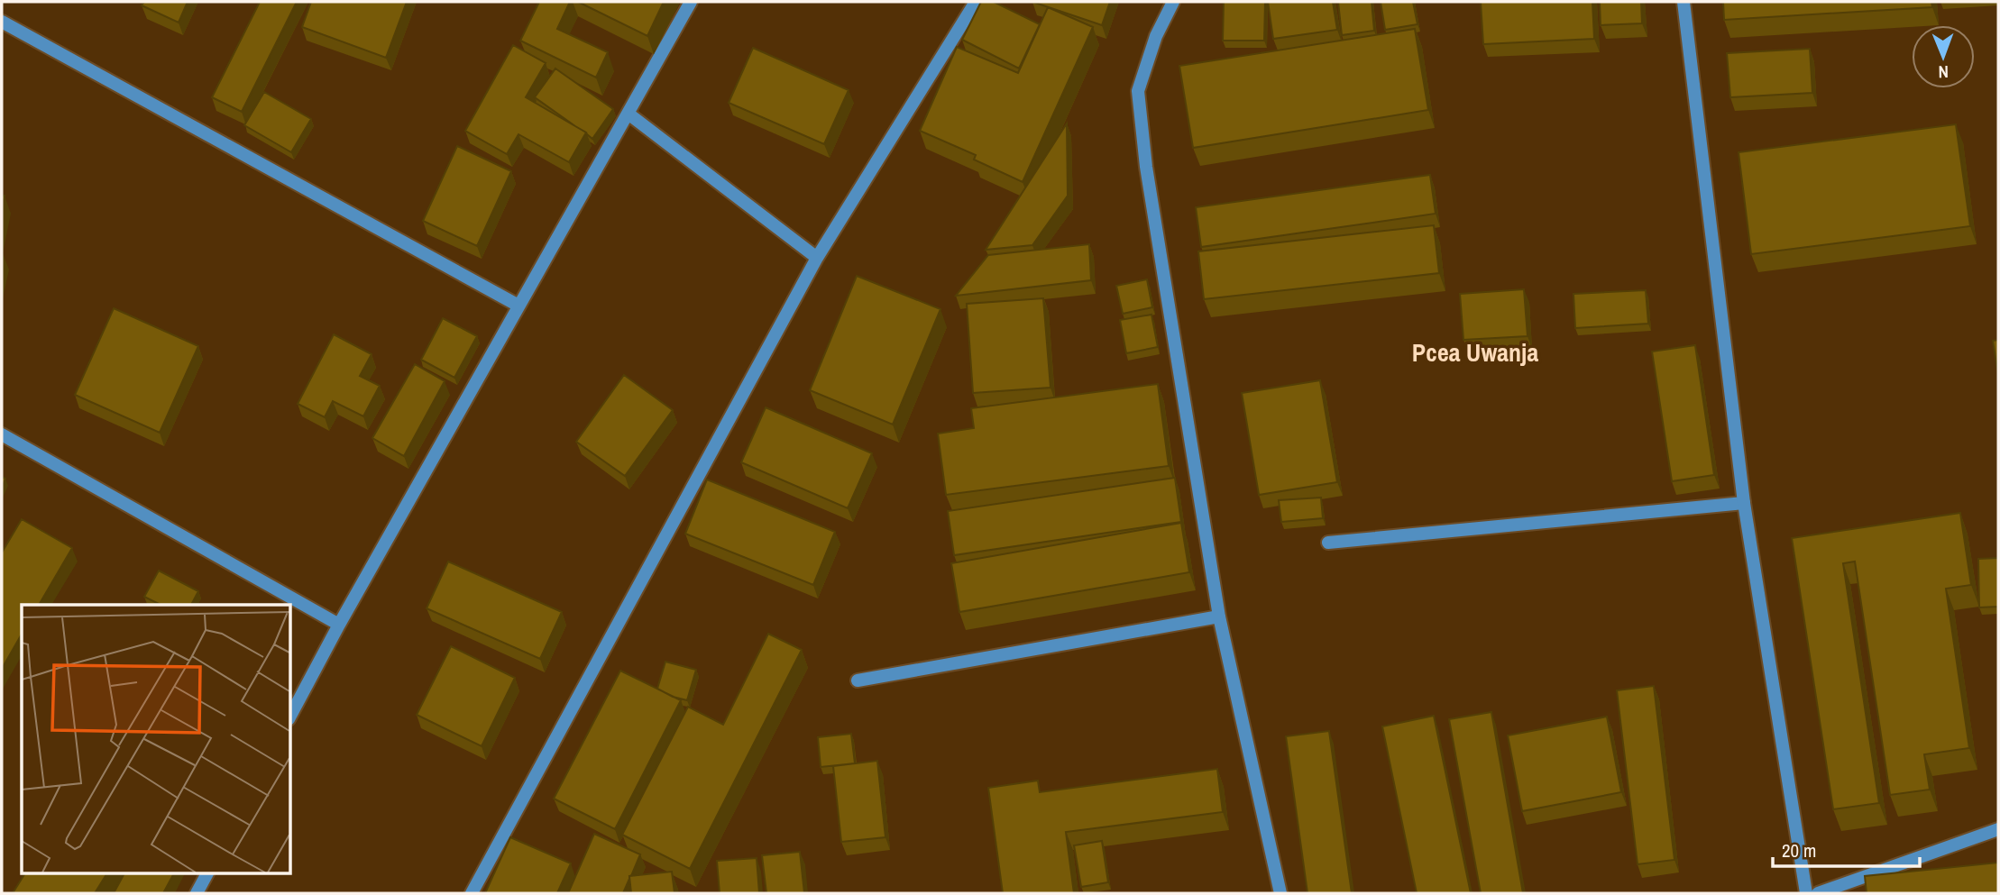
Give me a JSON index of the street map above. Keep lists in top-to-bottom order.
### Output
{
  "districts": ["Pcea Uwanja"],
  "scale_bar": "20 m",
  "north": "bottom"
}
